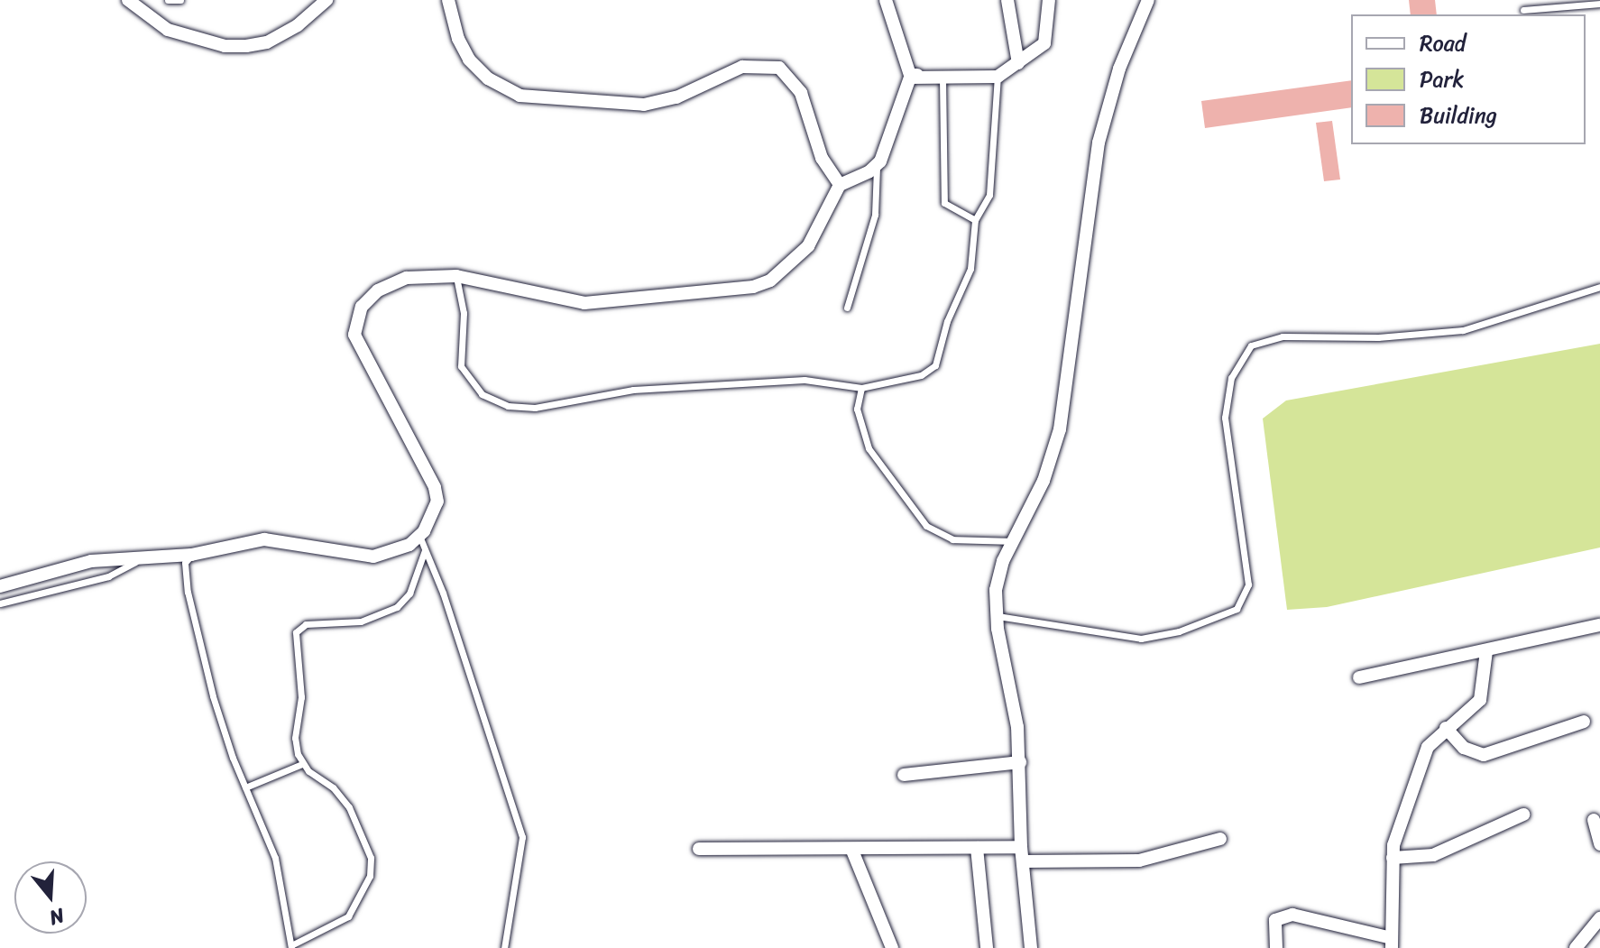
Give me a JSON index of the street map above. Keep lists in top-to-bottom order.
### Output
{
  "legend": ["Road", "Park", "Building"],
  "north": "bottom"
}
